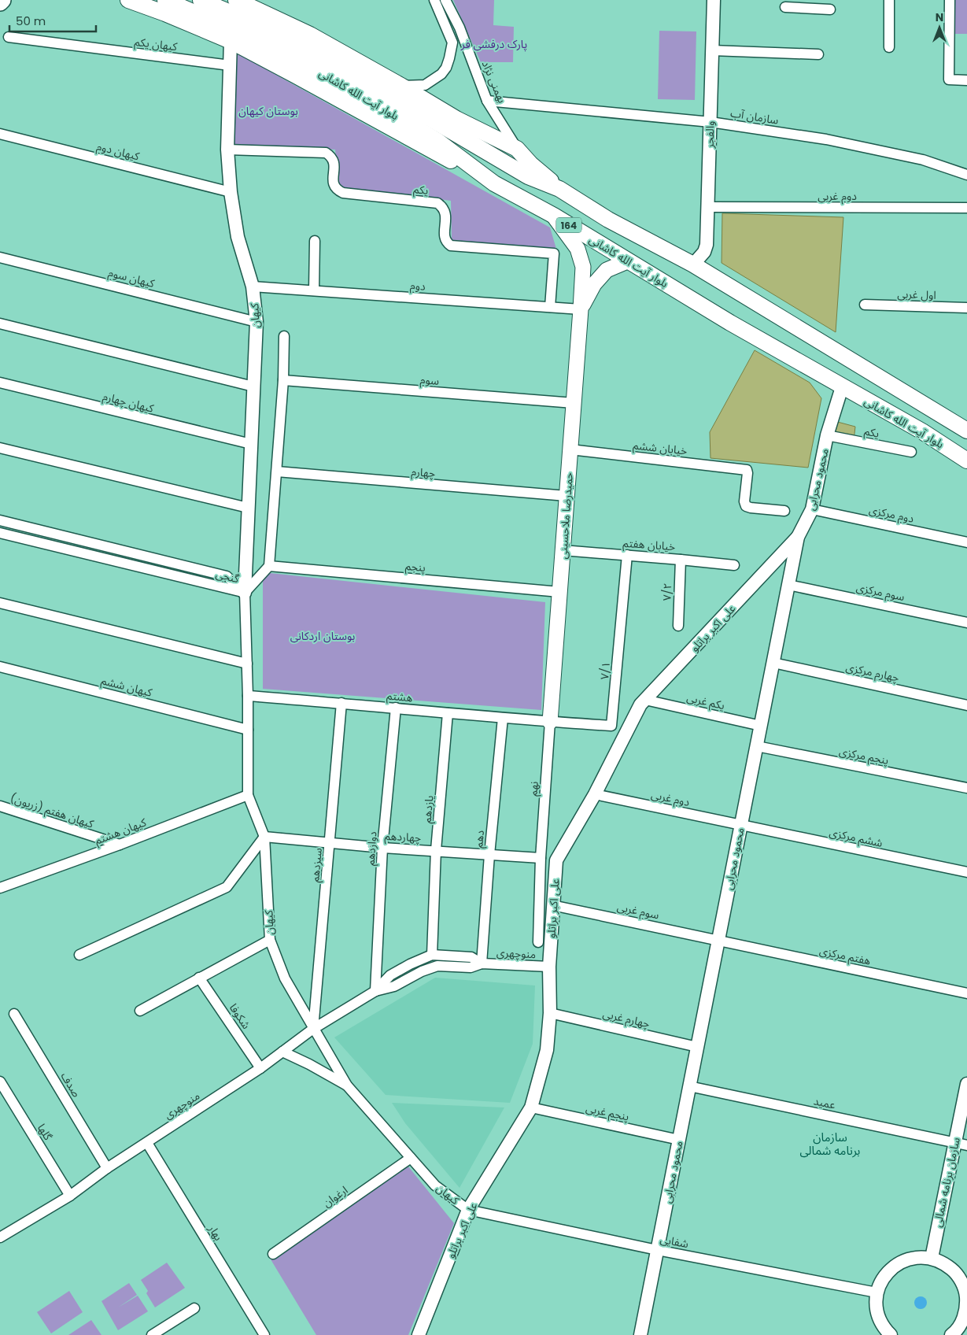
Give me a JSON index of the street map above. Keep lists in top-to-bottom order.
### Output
{
  "streets": {
    "main road": ["بلوار آیت الله کاشانی", "164", "حمیدرضا ملاحسینی"],
    "street": [
      "کیهان یکم",
      "بهمنی نژاد",
      "سازمان آب",
      "والفجر",
      "کیهان دوم",
      "یکم",
      "دوم غربی",
      "کیهان سوم",
      "دوم",
      "اول غربی",
      "کیهان",
      "سوم",
      "کیهان چهارم",
      "خیابان ششم",
      "چهارم",
      "محمود محرابی",
      "دوم مرکزی",
      "خیابان هفتم",
      "پنجم",
      "گنجی",
      "۷/۲",
      "سوم مرکزی",
      "علی اکبر براتلو",
      "۷/۱",
      "چهارم مرکزی",
      "کیهان ششم",
      "هشتم",
      "یکم غربی",
      "پنجم مرکزی",
      "نهم",
      "یازدهم",
      "کیهان هفتم (زریون)",
      "کیهان هشتم",
      "چهاردهم",
      "ششم مرکزی",
      "دهم",
      "دوازدهم",
      "سیزدهم",
      "سوم غربی",
      "منوچهری",
      "هفتم مرکزی",
      "شکوفا",
      "چهارم غربی",
      "صدف",
      "عمید",
      "پنجم غربی",
      "گلها",
      "سازمان برنامه شمالی",
      "ارغوان",
      "بهار",
      "شفایی"
    ]
  },
  "crossings": [
    ["کیهان یکم", "کیهان"],
    ["بهمنی نژاد", "سازمان آب"],
    ["بلوار آیت الله کاشانی", "والفجر"],
    ["بلوار آیت الله کاشانی", "محمود محرابی"],
    ["بلوار آیت الله کاشانی", "حمیدرضا ملاحسینی"],
    ["سازمان آب", "والفجر"],
    ["والفجر", "دوم غربی"],
    ["کیهان دوم", "کیهان"],
    ["یکم", "دوم"],
    ["یکم", "کیهان"],
    ["یکم", "محمود محرابی"],
    ["دوم غربی", "محمود محرابی"],
    ["دوم غربی", "علی اکبر براتلو"],
    ["دوم غربی", "ششم مرکزی"],
    ["کیهان سوم", "کیهان"],
    ["دوم", "کیهان"],
    ["دوم", "حمیدرضا ملاحسینی"],
    ["کیهان", "کیهان چهارم"],
    ["کیهان", "گنجی"],
    ["کیهان", "علی اکبر براتلو"],
    ["کیهان", "کیهان ششم"],
    ["کیهان", "هشتم"],
    ["کیهان", "کیهان هشتم"],
    ["کیهان", "چهاردهم"],
    ["کیهان", "سیزدهم"],
    ["کیهان", "منوچهری"],
    ["کیهان", "ارغوان"],
    ["کیهان", "شفایی"],
    ["سوم", "حمیدرضا ملاحسینی"],
    ["خیابان ششم", "حمیدرضا ملاحسینی"],
    ["چهارم", "حمیدرضا ملاحسینی"],
    ["محمود محرابی", "دوم مرکزی"],
    ["محمود محرابی", "سوم مرکزی"],
    ["محمود محرابی", "علی اکبر براتلو"],
    ["محمود محرابی", "چهارم مرکزی"],
    ["محمود محرابی", "یکم غربی"],
    ["محمود محرابی", "پنجم مرکزی"],
    ["محمود محرابی", "ششم مرکزی"],
    ["محمود محرابی", "سوم غربی"],
    ["محمود محرابی", "هفتم مرکزی"],
    ["محمود محرابی", "چهارم غربی"],
    ["محمود محرابی", "عمید"],
    ["محمود محرابی", "پنجم غربی"],
    ["محمود محرابی", "شفایی"],
    ["حمیدرضا ملاحسینی", "خیابان هفتم"],
    ["حمیدرضا ملاحسینی", "پنجم"],
    ["حمیدرضا ملاحسینی", "۷/۱"],
    ["حمیدرضا ملاحسینی", "هشتم"],
    ["حمیدرضا ملاحسینی", "نهم"],
    ["خیابان هفتم", "۷/۲"],
    ["خیابان هفتم", "۷/۱"],
    ["علی اکبر براتلو", "یکم غربی"],
    ["علی اکبر براتلو", "سوم غربی"],
    ["علی اکبر براتلو", "منوچهری"],
    ["علی اکبر براتلو", "چهارم غربی"],
    ["علی اکبر براتلو", "پنجم غربی"],
    ["علی اکبر براتلو", "شفایی"],
    ["۷/۱", "هشتم"],
    ["۷/۱", "نهم"],
    ["هشتم", "نهم"],
    ["هشتم", "یازدهم"],
    ["هشتم", "دهم"],
    ["هشتم", "دوازدهم"],
    ["هشتم", "سیزدهم"],
    ["نهم", "چهاردهم"],
    ["یازدهم", "چهاردهم"],
    ["یازدهم", "منوچهری"],
    ["کیهان هفتم (زریون)", "کیهان هشتم"],
    ["چهاردهم", "دهم"],
    ["چهاردهم", "دوازدهم"],
    ["چهاردهم", "سیزدهم"],
    ["دهم", "منوچهری"],
    ["دوازدهم", "منوچهری"],
    ["سیزدهم", "منوچهری"],
    ["سوم غربی", "هفتم مرکزی"],
    ["منوچهری", "شکوفا"],
    ["منوچهری", "صدف"],
    ["منوچهری", "گلها"],
    ["منوچهری", "بهار"],
    ["عمید", "سازمان برنامه شمالی"]
  ],
  "districts": ["سازمان برنامه شمالی"],
  "parks": ["پارک درفشی فر", "بوستان کیهان", "بوستان اردکانی"],
  "scale_bar": "50 m",
  "north": "top"
}
